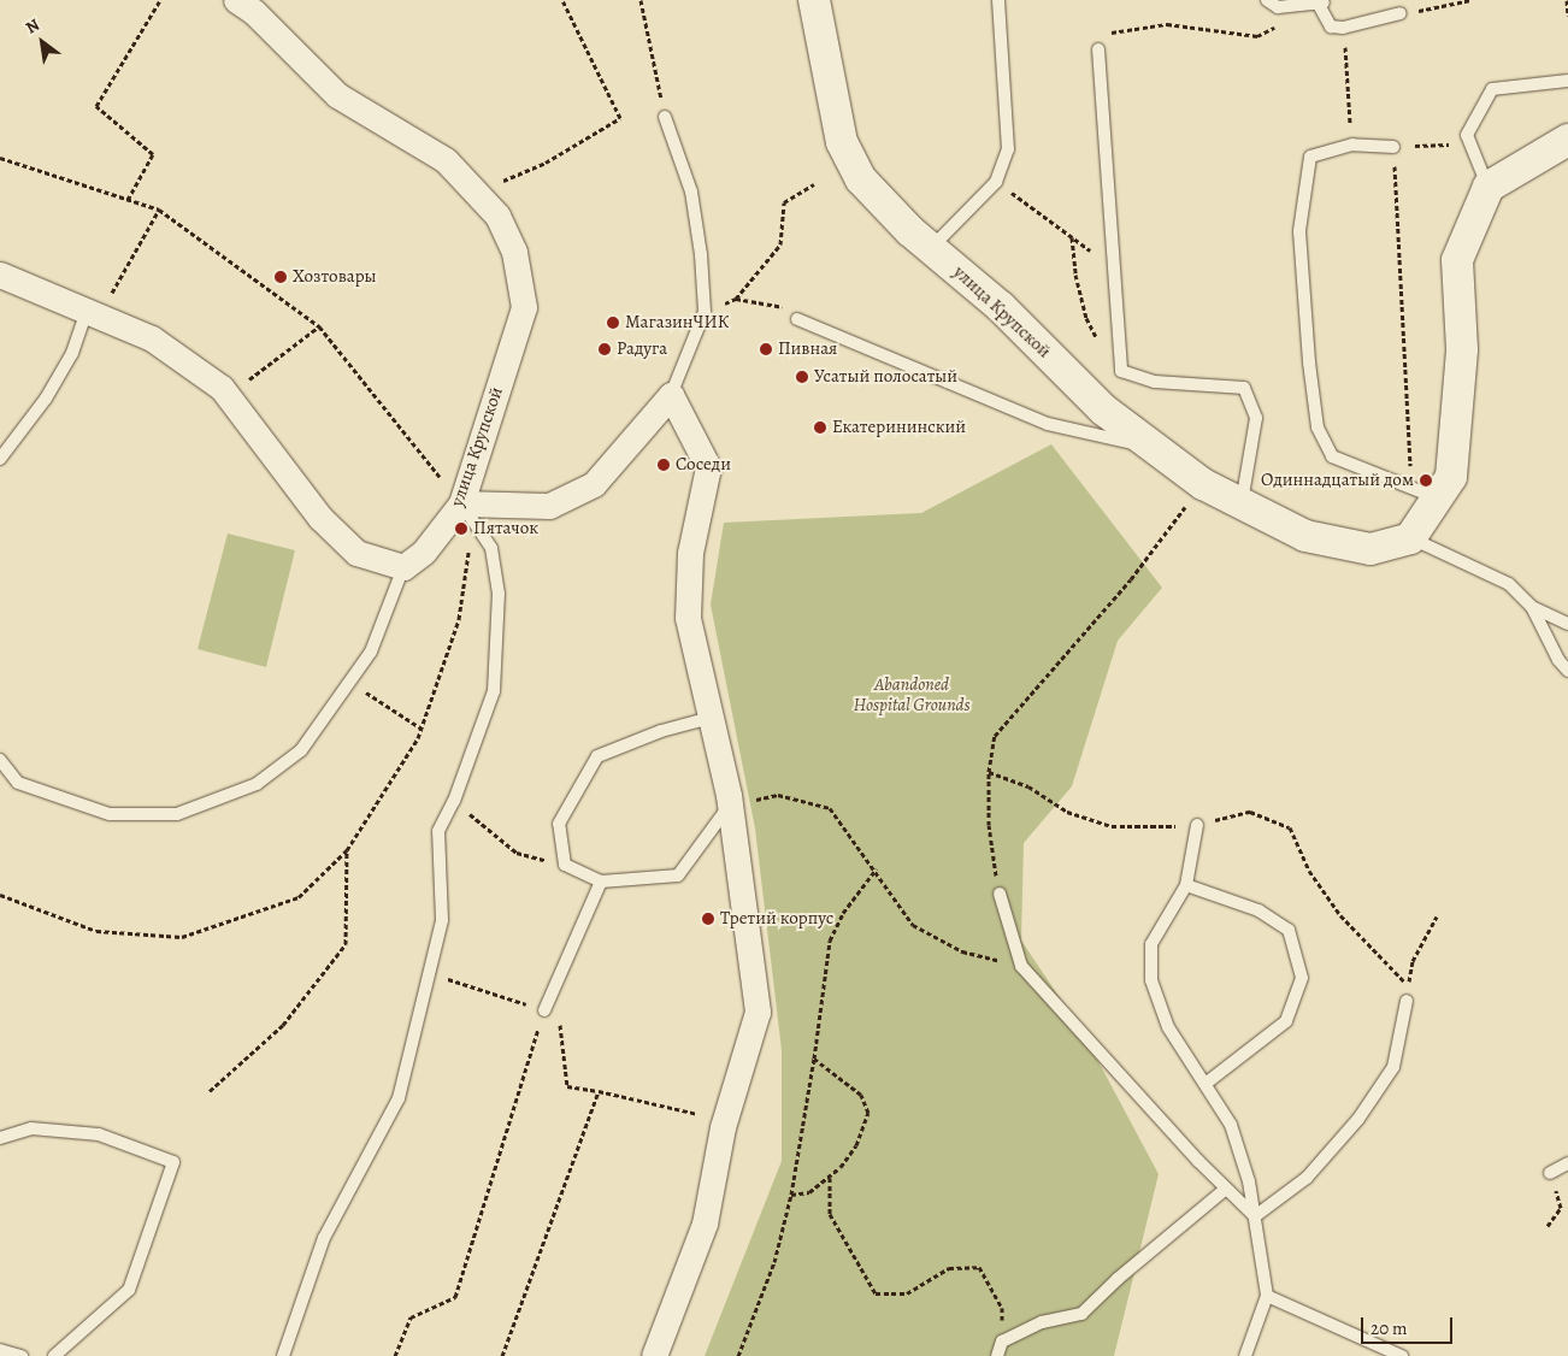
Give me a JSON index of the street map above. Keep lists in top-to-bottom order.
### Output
{
  "streets": {
    "street": ["улица Крупской"]
  },
  "parks": ["Abandoned Hospital Grounds"],
  "places": [
    "Хозтовары",
    "МагазинЧИК",
    "Радуга",
    "Пивная",
    "Усатый полосатый",
    "Екатерининский",
    "Соседи",
    "Одиннадцатый дом",
    "Пятачок",
    "Третий корпус"
  ],
  "scale_bar": "20 m",
  "north": "top left"
}
